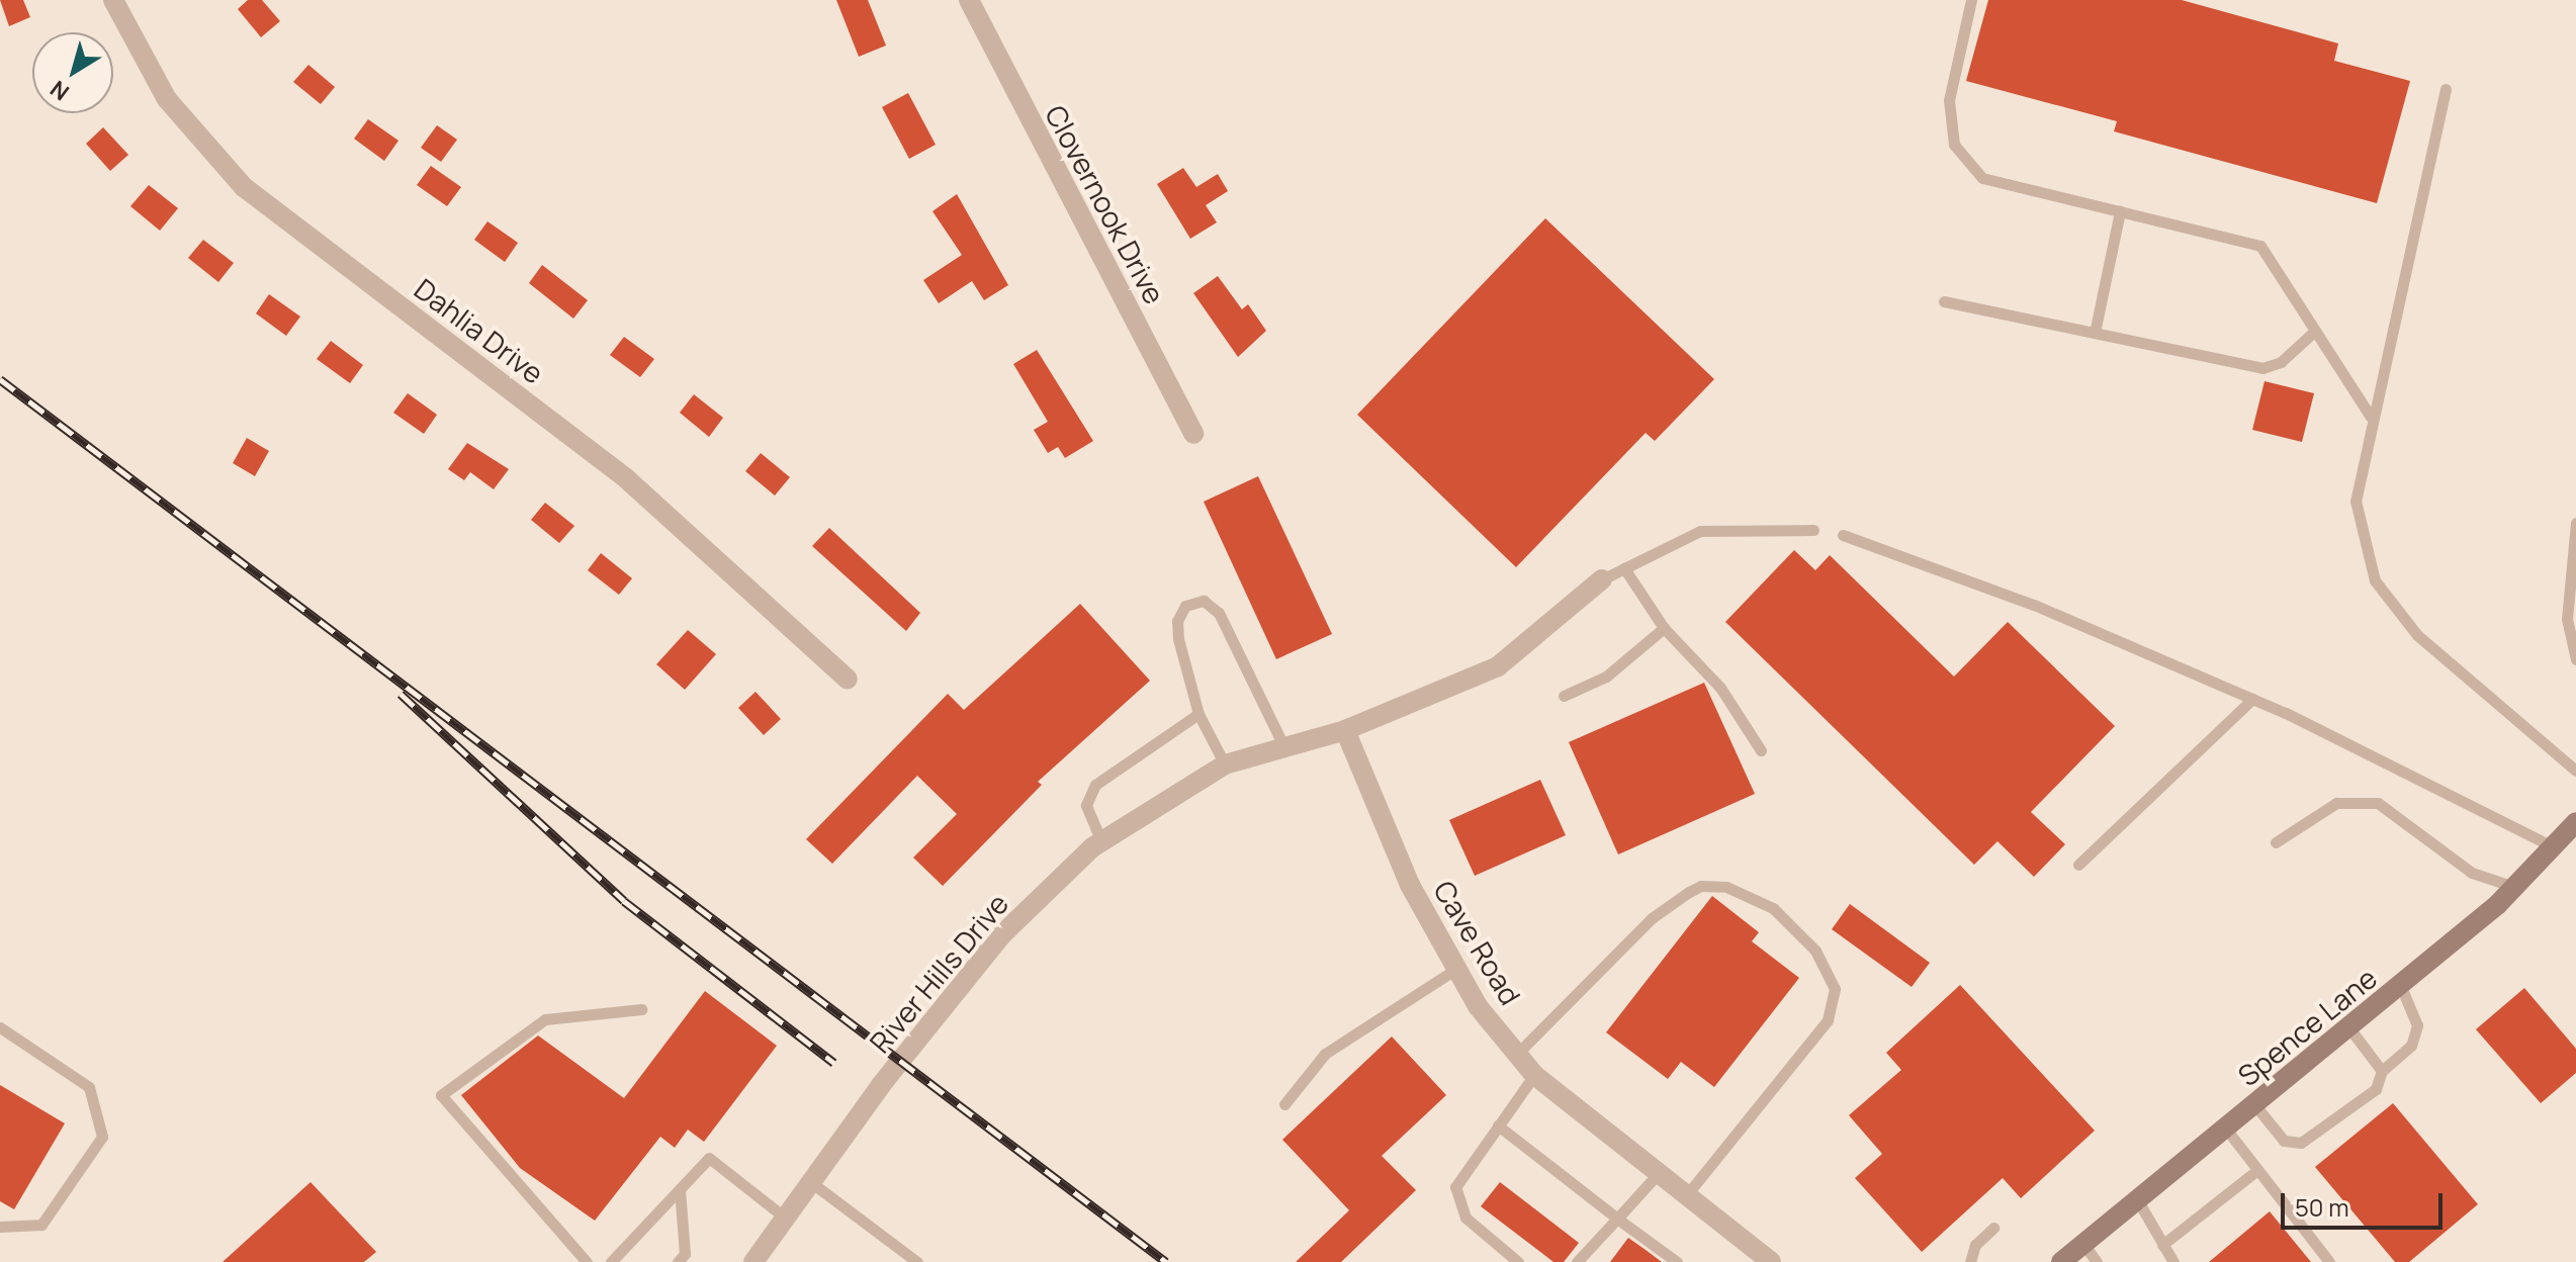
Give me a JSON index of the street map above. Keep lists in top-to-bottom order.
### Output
{
  "streets": {
    "main road": ["Spence Lane"],
    "street": [
      "Clovernook Drive",
      "Dahlia Drive",
      "Cave Road",
      "River Hills Drive"
    ]
  },
  "crossings": [
    ["Cave Road", "River Hills Drive"]
  ],
  "scale_bar": "50 m",
  "north": "bottom left"
}
